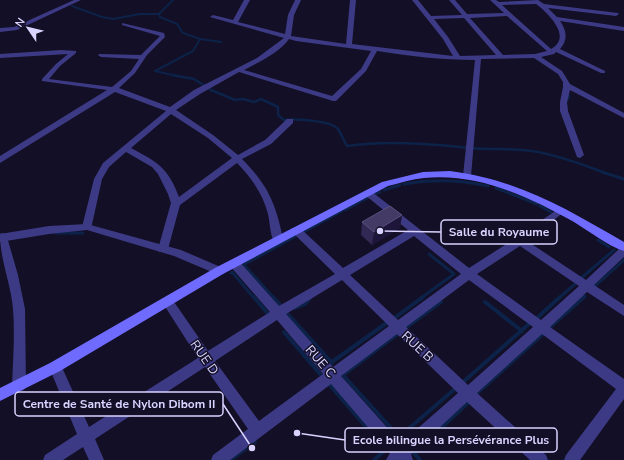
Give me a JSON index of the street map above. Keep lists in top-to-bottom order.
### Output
{
  "streets": {
    "street": ["RUE B", "RUE D", "RUE C"]
  },
  "places": ["Salle du Royaume", "Ecole bilingue la Persévérance Plus", "Centre de Santé de Nylon Dibom II"],
  "north": "top left"
}
